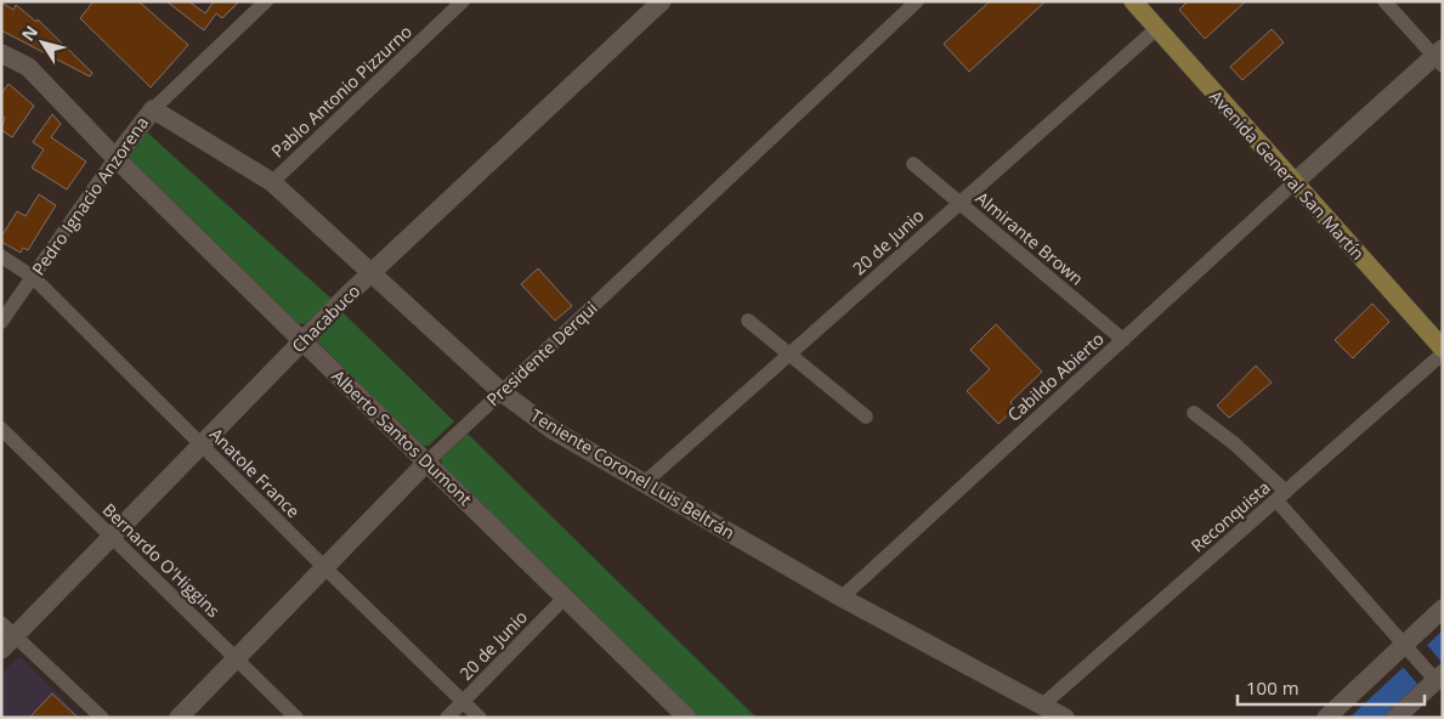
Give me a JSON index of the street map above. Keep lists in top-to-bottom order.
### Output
{
  "streets": {
    "main road": ["Avenida General San Martín"],
    "street": [
      "Pablo Antonio Pizzurno",
      "Pedro Ignacio Anzorena",
      "Almirante Brown",
      "20 de Junio",
      "Chacabuco",
      "Presidente Derqui",
      "Cabildo Abierto",
      "Alberto Santos Dumont",
      "Anatole France",
      "Teniente Coronel Luis Beltrán",
      "Reconquista",
      "Bernardo O'Higgins"
    ]
  },
  "crossings": [
    ["Pablo Antonio Pizzurno", "Teniente Coronel Luis Beltrán"],
    ["Avenida General San Martín", "20 de Junio"],
    ["Avenida General San Martín", "Cabildo Abierto"],
    ["Pedro Ignacio Anzorena", "Alberto Santos Dumont"],
    ["Pedro Ignacio Anzorena", "Anatole France"],
    ["Pedro Ignacio Anzorena", "Teniente Coronel Luis Beltrán"],
    ["Almirante Brown", "20 de Junio"],
    ["Almirante Brown", "Cabildo Abierto"],
    ["20 de Junio", "Alberto Santos Dumont"],
    ["20 de Junio", "Anatole France"],
    ["20 de Junio", "Teniente Coronel Luis Beltrán"],
    ["Chacabuco", "Alberto Santos Dumont"],
    ["Chacabuco", "Anatole France"],
    ["Chacabuco", "Teniente Coronel Luis Beltrán"],
    ["Chacabuco", "Bernardo O'Higgins"],
    ["Presidente Derqui", "Alberto Santos Dumont"],
    ["Presidente Derqui", "Anatole France"],
    ["Presidente Derqui", "Teniente Coronel Luis Beltrán"],
    ["Presidente Derqui", "Bernardo O'Higgins"],
    ["Cabildo Abierto", "Teniente Coronel Luis Beltrán"],
    ["Teniente Coronel Luis Beltrán", "Reconquista"]
  ],
  "scale_bar": "100 m",
  "north": "top left"
}
